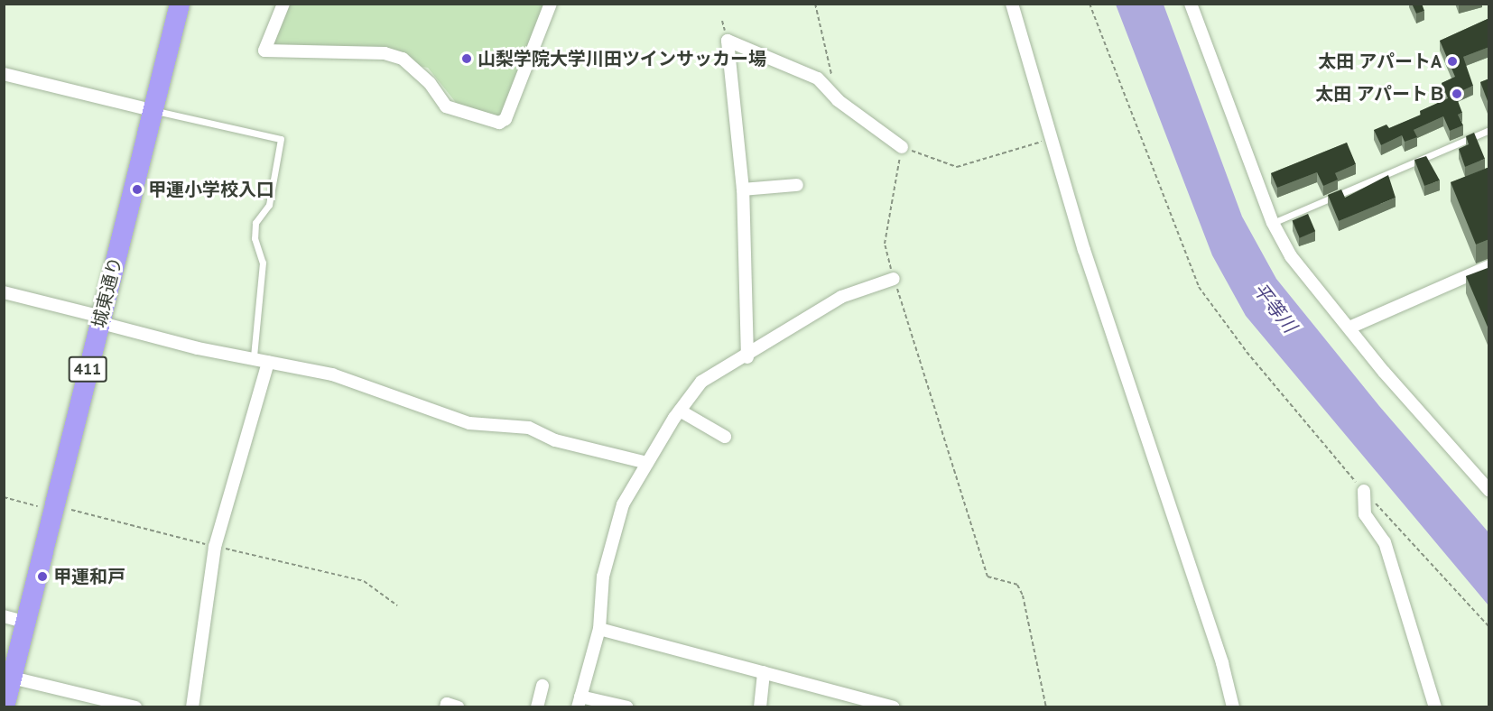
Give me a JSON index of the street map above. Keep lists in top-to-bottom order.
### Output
{
  "streets": {
    "highway": ["城東通り", "411"]
  },
  "water": ["平等川"],
  "places": [
    "山梨学院大学川田ツインサッカー場",
    "太田 アパートA",
    "太田 アパートＢ",
    "甲運小学校入口",
    "甲運和戸"
  ]
}
